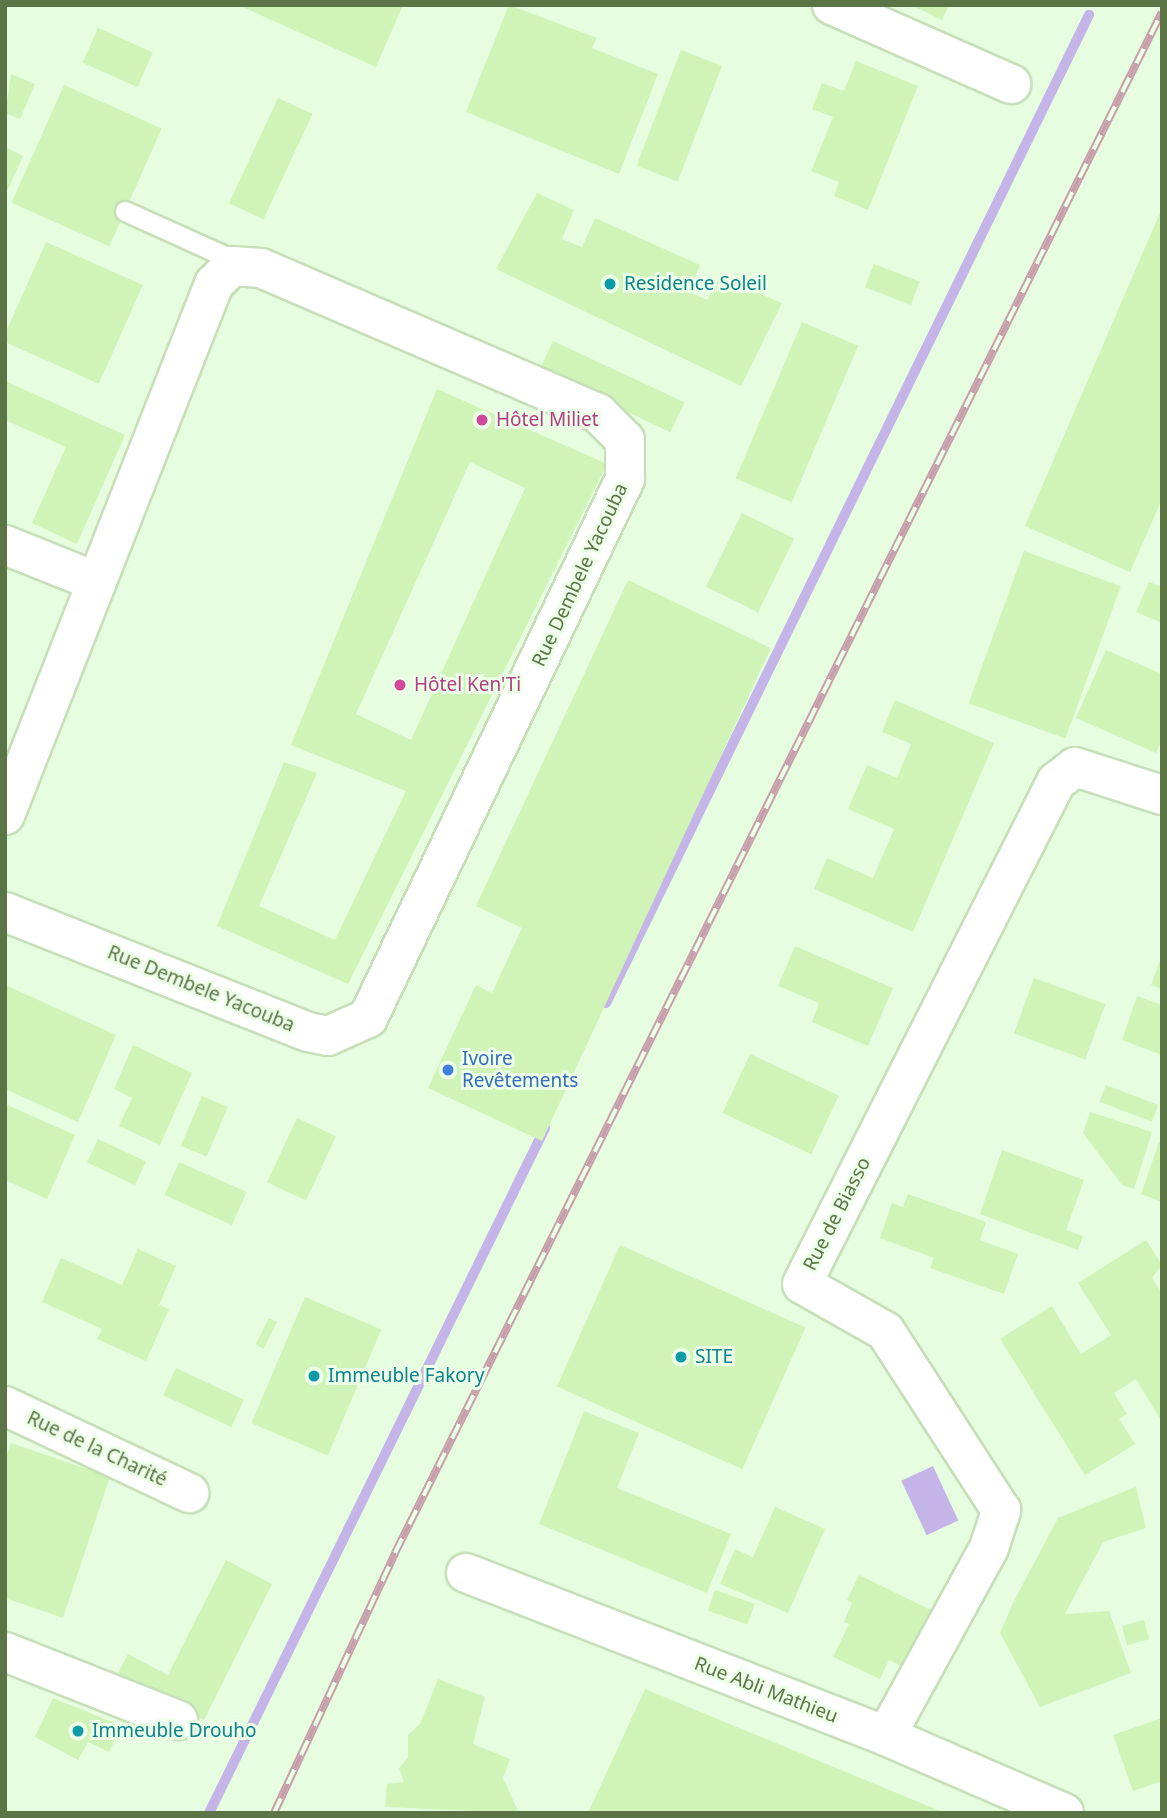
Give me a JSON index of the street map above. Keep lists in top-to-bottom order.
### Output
{
  "streets": {
    "street": [
      "Rue Dembele Yacouba",
      "Rue de Biasso",
      "Rue de la Charité",
      "Rue Abli Mathieu"
    ]
  },
  "crossings": [
    ["Rue de Biasso", "Rue Abli Mathieu"]
  ],
  "places": [
    "Residence Soleil",
    "Hôtel Miliet",
    "Hôtel Ken'Ti",
    "Ivoire Revêtements",
    "SITE",
    "Immeuble Fakory",
    "Immeuble Drouho"
  ]
}
